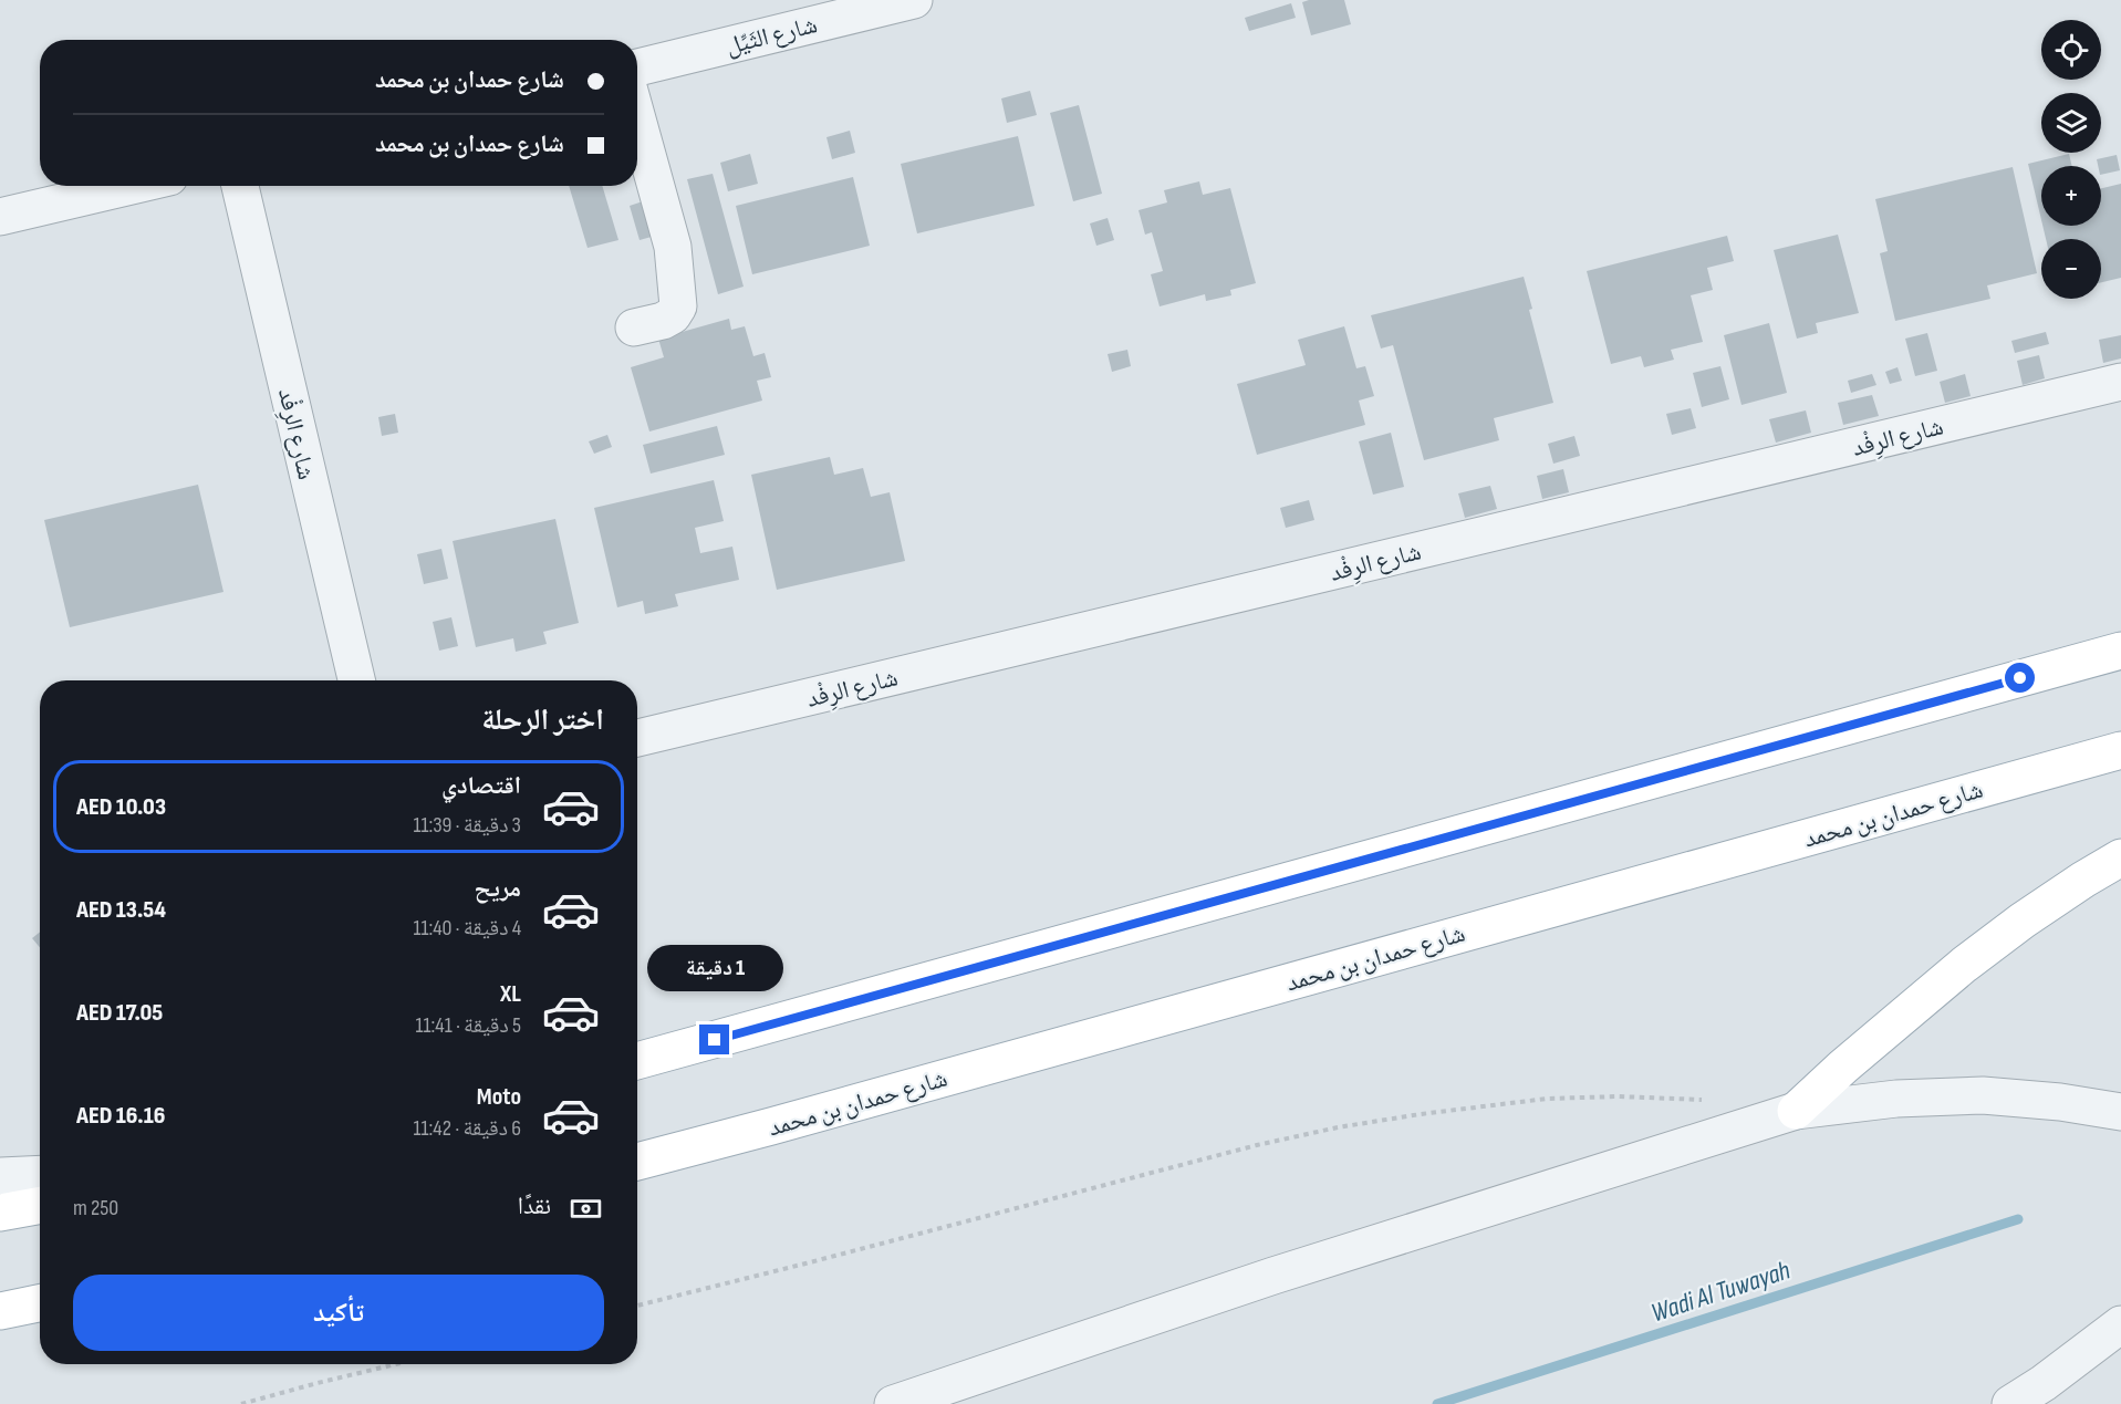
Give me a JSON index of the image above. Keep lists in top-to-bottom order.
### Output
{
  "streets": {
    "main road": ["شارع حمدان بن محمد"],
    "street": ["شارع الثَيِّل", "شارع الرِفْد"]
  },
  "water": ["Wadi Al Tuwayah"],
  "page": {
    "map_buttons": ["+", "−"],
    "banner": ["شارع حمدان بن محمد", "شارع حمدان بن محمد"],
    "heading": "اختر الرحلة",
    "list": [
      {
        "name": "اقتصادي",
        "note": "3 دقيقة · 11:39",
        "value": "AED 10.03"
      },
      {
        "name": "مريح",
        "note": "4 دقيقة · 11:40",
        "value": "AED 13.54"
      },
      {
        "name": "XL",
        "note": "5 دقيقة · 11:41",
        "value": "AED 17.05"
      },
      {
        "name": "Moto",
        "note": "6 دقيقة · 11:42",
        "value": "AED 16.16"
      }
    ],
    "bubble": "1 دقيقة",
    "pay": ["نقدًا", "250 m"],
    "buttons": "تأكيد"
  }
}
